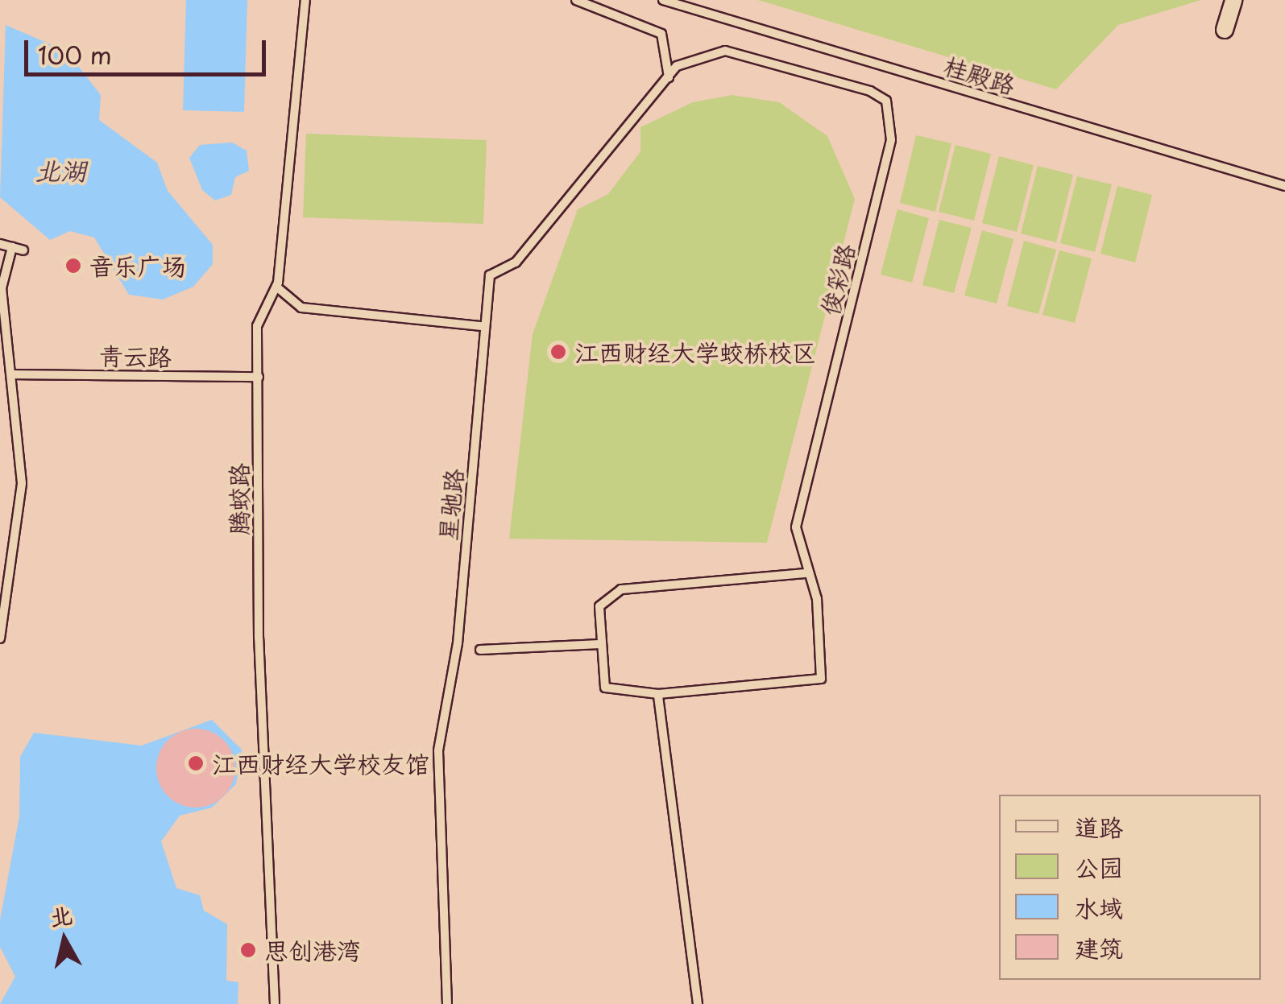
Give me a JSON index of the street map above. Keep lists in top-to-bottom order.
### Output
{
  "streets": {
    "lane": [
      "桂殿路",
      "俊彩路",
      "青云路",
      "腾蛟路",
      "星驰路"
    ]
  },
  "crossings": [
    ["俊彩路", "星驰路"],
    ["青云路", "腾蛟路"]
  ],
  "water": ["北湖"],
  "places": [
    "音乐广场",
    "江西财经大学蛟桥校区",
    "江西财经大学校友馆",
    "思创港湾"
  ],
  "legend": [
    "道路",
    "公园",
    "水域",
    "建筑"
  ],
  "scale_bar": "100 m",
  "north": "top"
}
